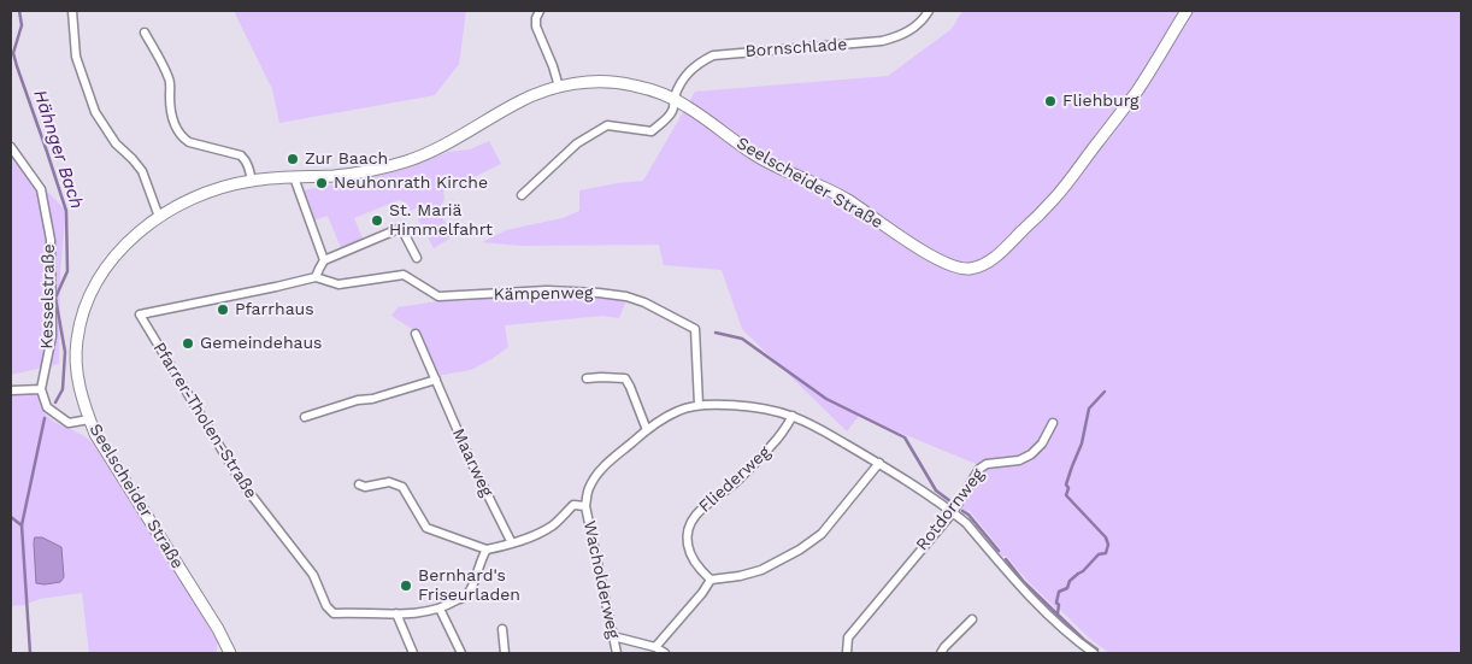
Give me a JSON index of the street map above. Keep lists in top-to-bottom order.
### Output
{
  "streets": {
    "street": [
      "Bornschlade",
      "Seelscheider Straße",
      "Kämpenweg",
      "Kesselstraße",
      "Pfarrer-Tholen-Straße",
      "Maarweg",
      "Fliederweg",
      "Rotdornweg",
      "Wacholderweg"
    ]
  },
  "crossings": [
    ["Bornschlade", "Seelscheider Straße"],
    ["Kämpenweg", "Pfarrer-Tholen-Straße"]
  ],
  "water": ["Hähnger Bach"],
  "places": [
    "Fliehburg",
    "Zur Baach",
    "Neuhonrath Kirche",
    "St. Mariä Himmelfahrt",
    "Pfarrhaus",
    "Gemeindehaus",
    "Bernhard's Friseurladen"
  ]
}
